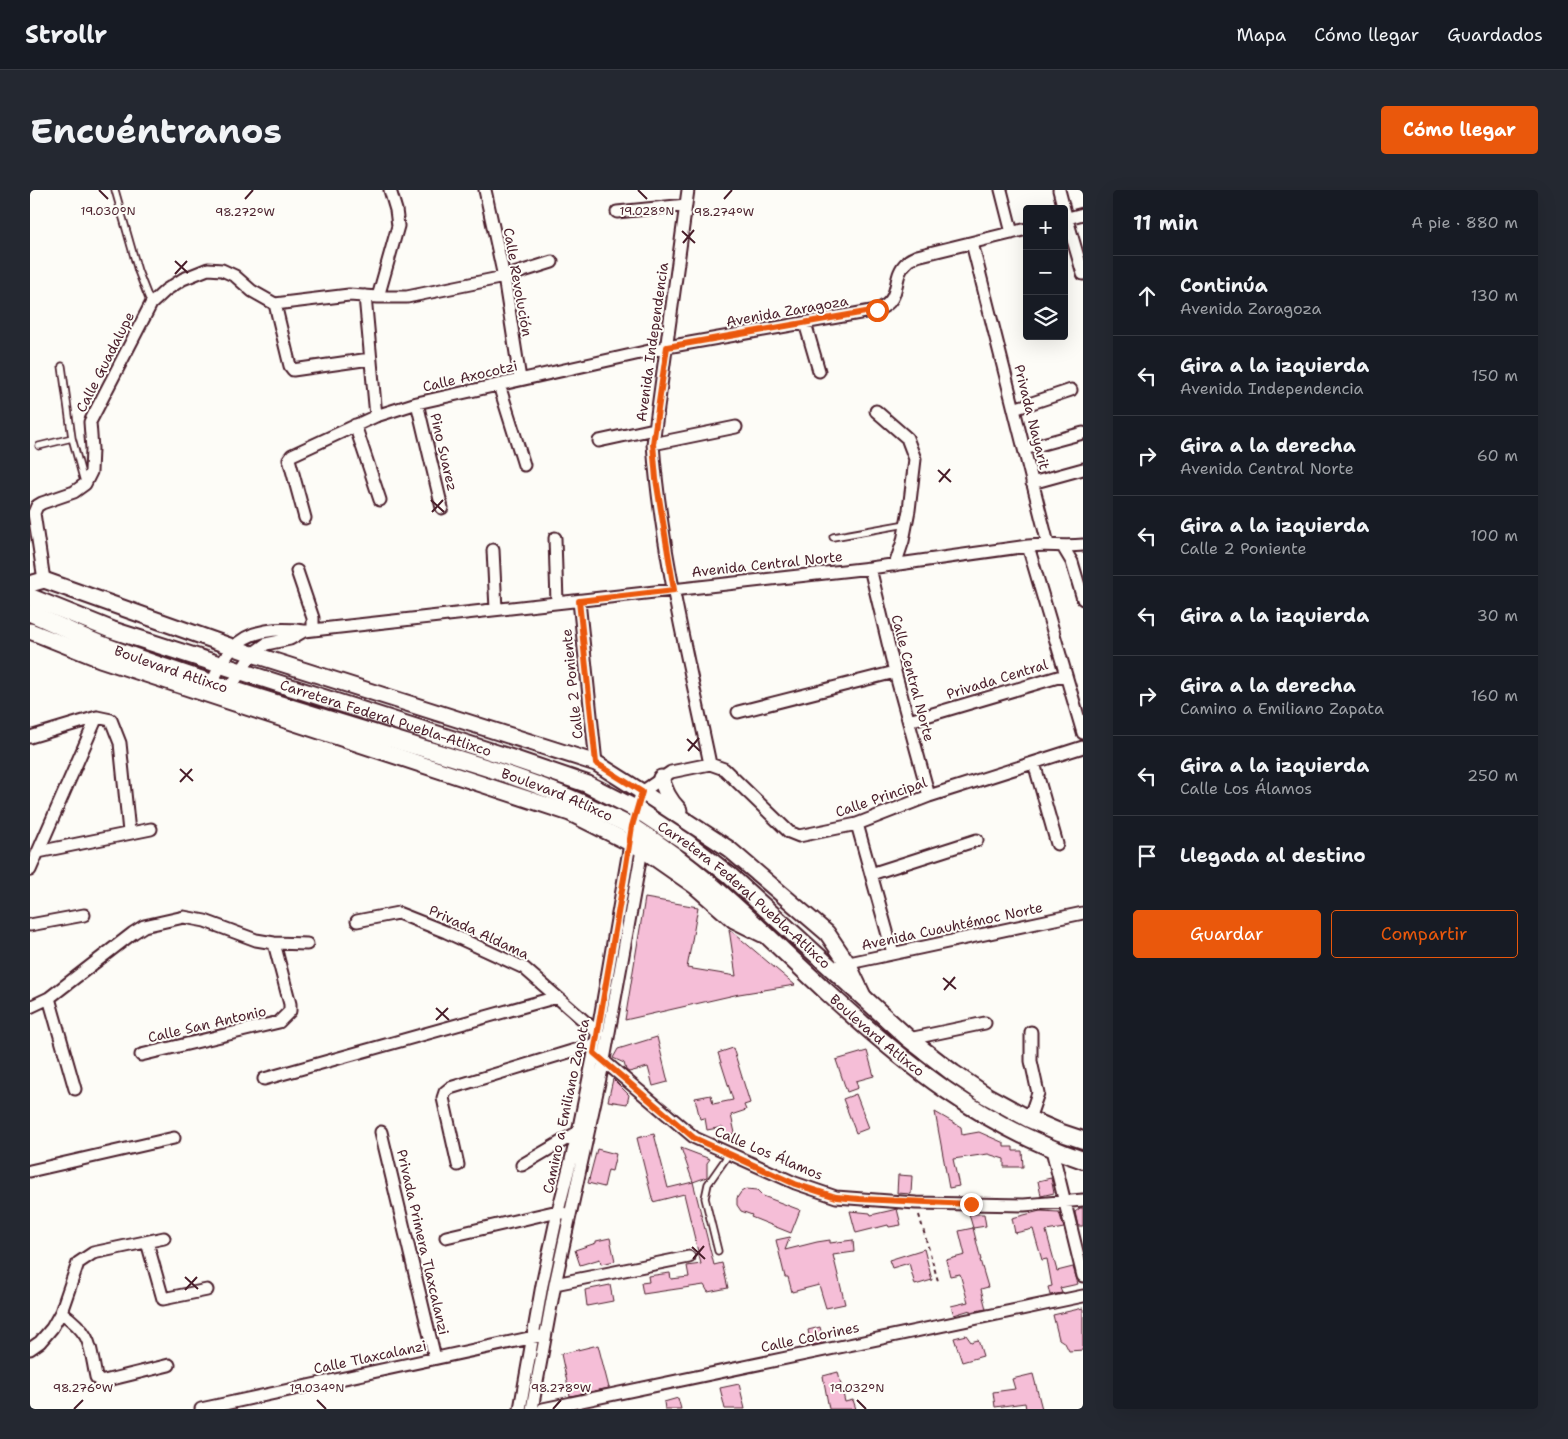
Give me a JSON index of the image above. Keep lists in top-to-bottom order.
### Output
{
  "streets": {
    "main road": ["Boulevard Atlixco", "Carretera Federal Puebla-Atlixco"],
    "street": [
      "Calle Revolución",
      "Avenida Zaragoza",
      "Avenida Independencia",
      "Calle Guadalupe",
      "Calle Axocotzi",
      "Privada Nayarit",
      "Pino Suarez",
      "Avenida Central Norte",
      "Calle Central Norte",
      "Privada Central",
      "Calle 2 Poniente",
      "Calle Principal",
      "Avenida Cuauhtémoc Norte",
      "Privada Aldama",
      "Calle San Antonio",
      "Camino a Emiliano Zapata",
      "Calle Los Álamos",
      "Privada Primera Tlaxcalanzi",
      "Calle Colorines",
      "Calle Tlaxcalanzi"
    ]
  },
  "crossings": [
    ["Calle Revolución", "Calle Axocotzi"],
    ["Avenida Zaragoza", "Avenida Independencia"],
    ["Avenida Zaragoza", "Calle Axocotzi"],
    ["Avenida Zaragoza", "Privada Nayarit"],
    ["Avenida Independencia", "Calle Axocotzi"],
    ["Avenida Independencia", "Avenida Central Norte"],
    ["Avenida Independencia", "Calle Principal"],
    ["Calle Axocotzi", "Pino Suarez"],
    ["Privada Nayarit", "Avenida Central Norte"],
    ["Avenida Central Norte", "Boulevard Atlixco"],
    ["Avenida Central Norte", "Calle Central Norte"],
    ["Avenida Central Norte", "Calle 2 Poniente"],
    ["Avenida Central Norte", "Carretera Federal Puebla-Atlixco"],
    ["Boulevard Atlixco", "Camino a Emiliano Zapata"],
    ["Calle Central Norte", "Privada Central"],
    ["Calle Central Norte", "Calle Principal"],
    ["Carretera Federal Puebla-Atlixco", "Avenida Cuauhtémoc Norte"],
    ["Carretera Federal Puebla-Atlixco", "Camino a Emiliano Zapata"],
    ["Privada Aldama", "Camino a Emiliano Zapata"],
    ["Privada Aldama", "Calle Los Álamos"],
    ["Camino a Emiliano Zapata", "Calle Los Álamos"],
    ["Camino a Emiliano Zapata", "Calle Tlaxcalanzi"],
    ["Privada Primera Tlaxcalanzi", "Calle Tlaxcalanzi"]
  ],
  "page": {
    "header": "Strollr",
    "nav": ["Mapa", "Cómo llegar", "Guardados"],
    "buttons": [
      "Cómo llegar",
      ["Guardar", "Compartir"]
    ],
    "title": "Encuéntranos",
    "heading": ["11 min", "A pie · 880 m"],
    "map_buttons": ["+", "−"],
    "list": [
      ["Continúa", "Avenida Zaragoza", "130 m"],
      ["Gira a la izquierda", "Avenida Independencia", "150 m"],
      ["Gira a la derecha", "Avenida Central Norte", "60 m"],
      ["Gira a la izquierda", "Calle 2 Poniente", "100 m"],
      ["Gira a la izquierda", "30 m"],
      ["Gira a la derecha", "Camino a Emiliano Zapata", "160 m"],
      ["Gira a la izquierda", "Calle Los Álamos", "250 m"],
      "Llegada al destino"
    ]
  },
  "coordinates": [
    "19.030°N",
    "19.028°N",
    "98.272°W",
    "98.274°W",
    "98.276°W",
    "98.278°W",
    "19.034°N",
    "19.032°N"
  ]
}
